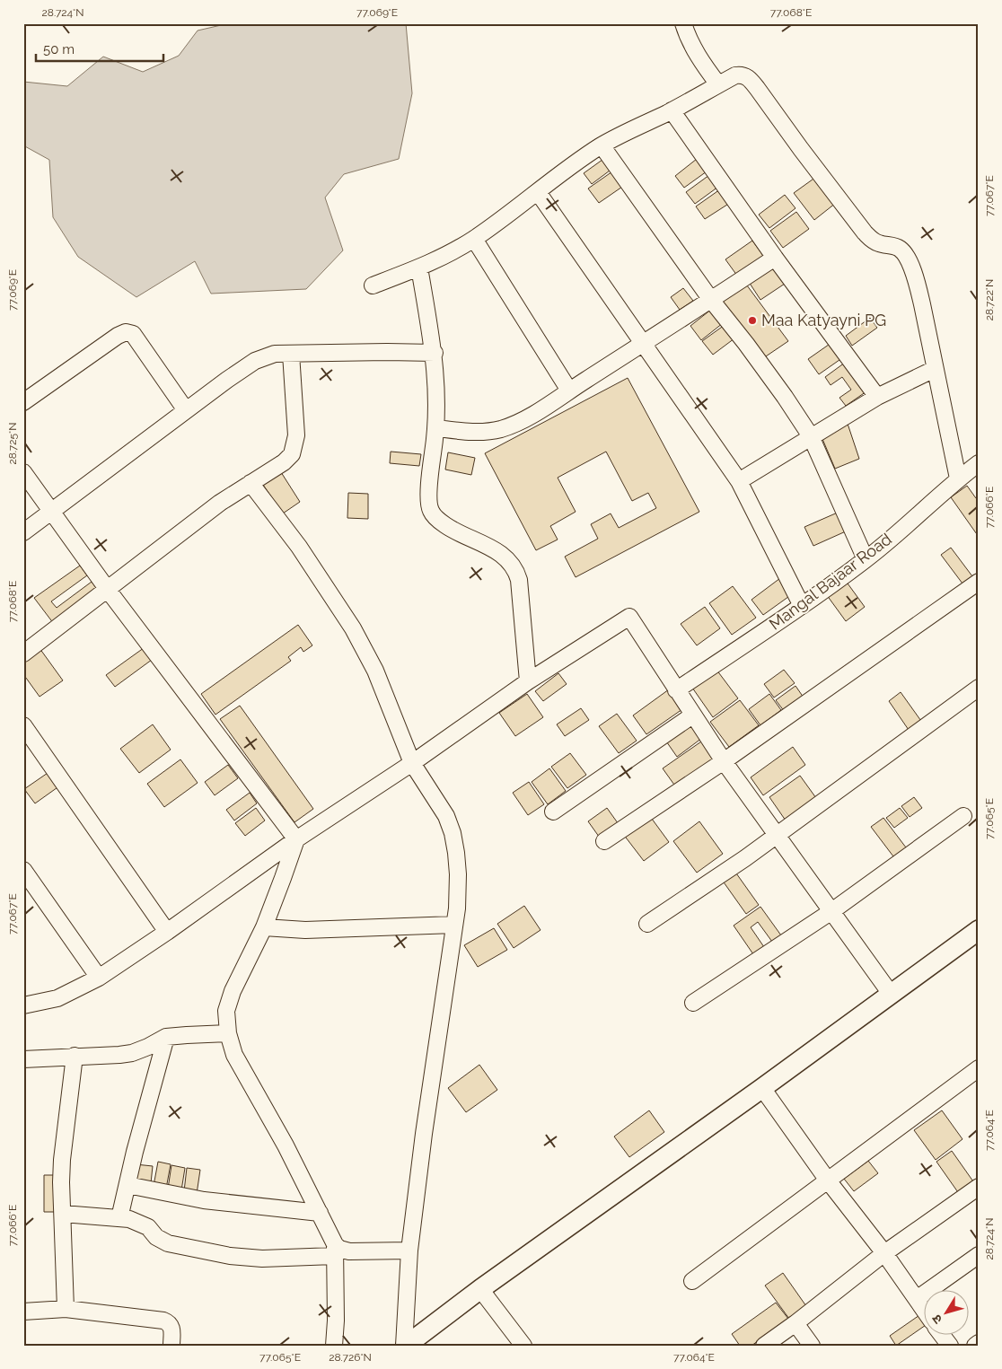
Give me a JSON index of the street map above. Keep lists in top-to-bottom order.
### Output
{
  "streets": {
    "street": ["Mangal Bajaar Road"]
  },
  "places": ["Maa Katyayni PG"],
  "scale_bar": "50 m",
  "north": "bottom left",
  "coordinates": [
    "28.724°N",
    "77.069°E",
    "77.068°E",
    "77.067°E",
    "28.722°N",
    "28.725°N",
    "77.066°E",
    "77.065°E",
    "77.064°E",
    "28.726°N"
  ]
}
